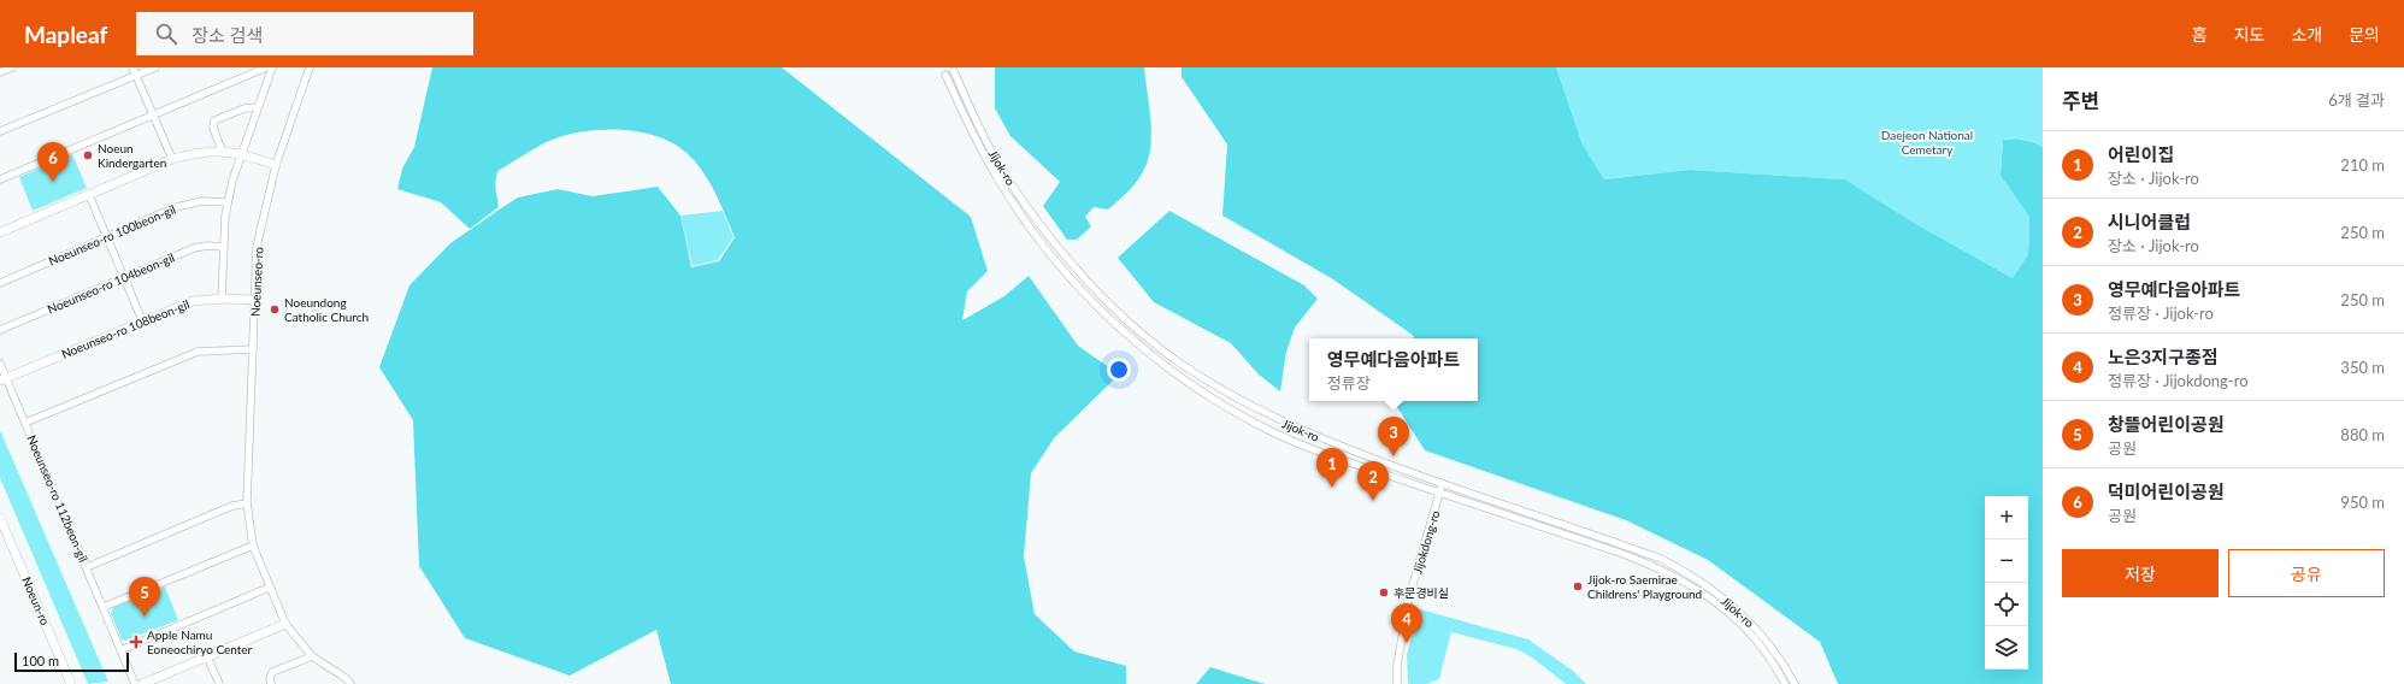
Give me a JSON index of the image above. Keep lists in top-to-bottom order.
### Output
{
  "streets": {
    "street": [
      "Jijok-ro",
      "Noeunseo-ro 100beon-gil",
      "Noeunseo-ro",
      "Noeunseo-ro 104beon-gil",
      "Noeunseo-ro 108beon-gil",
      "Noeunseo-ro 112beon-gil",
      "Jijokdong-ro",
      "Noeun-ro"
    ]
  },
  "crossings": [
    ["Jijok-ro", "Jijokdong-ro"],
    ["Noeunseo-ro", "Noeunseo-ro 108beon-gil"],
    ["Noeunseo-ro", "Noeunseo-ro 112beon-gil"]
  ],
  "parks": ["Daejeon National Cemetary"],
  "places": {
    "other": [
      "Noeun Kindergarten",
      "Noeundong Catholic Church",
      "Jijok-ro Saemirae Childrens' Playground",
      "후문경비실"
    ],
    "health": ["Apple Namu Eoneochiryo Center"]
  },
  "scale_bar": "100 m",
  "page": {
    "header": "Mapleaf",
    "search": "장소 검색",
    "nav": [
      "홈",
      "지도",
      "소개",
      "문의"
    ],
    "heading": ["주변", "6개 결과"],
    "list": [
      {
        "mark": "1",
        "name": "어린이집",
        "note": "장소 · Jijok-ro",
        "value": "210 m"
      },
      {
        "mark": "2",
        "name": "시니어클럽",
        "note": "장소 · Jijok-ro",
        "value": "250 m"
      },
      {
        "mark": "3",
        "name": "영무예다음아파트",
        "note": "정류장 · Jijok-ro",
        "value": "250 m"
      },
      {
        "mark": "4",
        "name": "노은3지구종점",
        "note": "정류장 · Jijokdong-ro",
        "value": "350 m"
      },
      {
        "mark": "5",
        "name": "창뜰어린이공원",
        "note": "공원",
        "value": "880 m"
      },
      {
        "mark": "6",
        "name": "덕미어린이공원",
        "note": "공원",
        "value": "950 m"
      }
    ],
    "pins": [
      "6",
      "3",
      "1",
      "2",
      "5",
      "4"
    ],
    "popup": ["영무예다음아파트", "정류장"],
    "map_buttons": ["+", "−"],
    "buttons": ["저장", "공유"],
    "scale": "100 m"
  }
}
